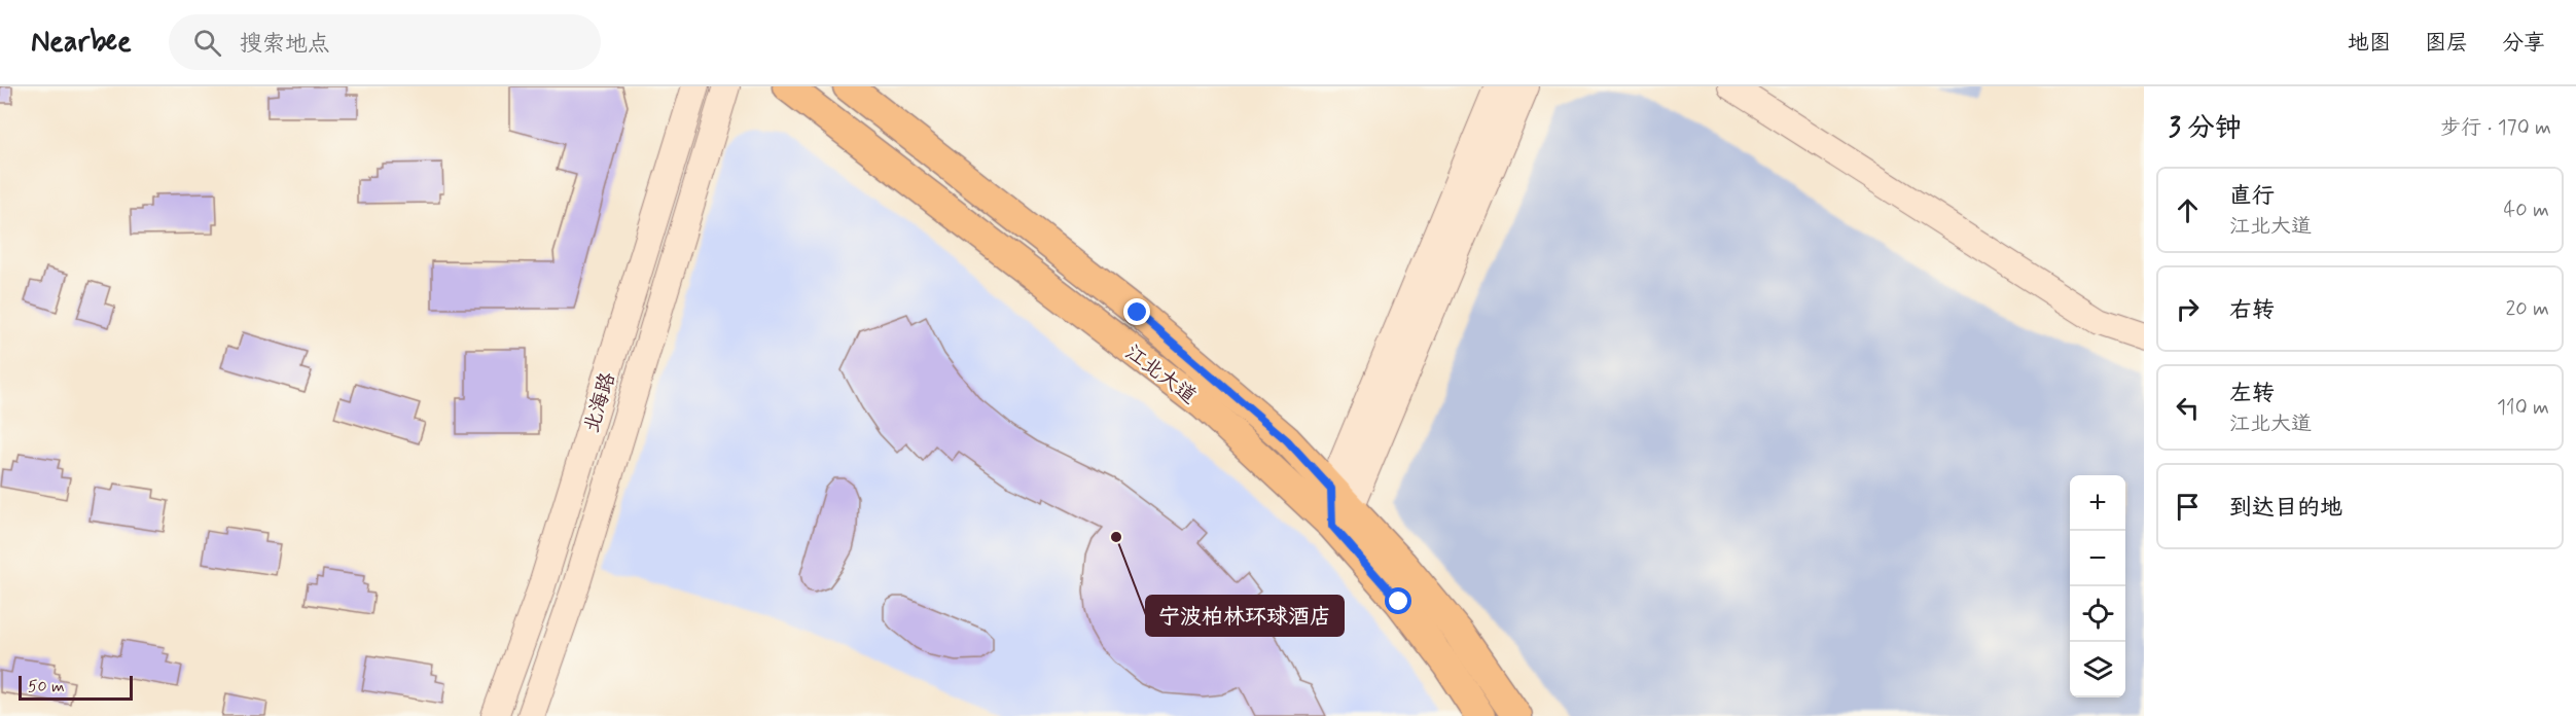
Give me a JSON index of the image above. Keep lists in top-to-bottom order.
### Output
{
  "streets": {
    "main road": ["江北大道"],
    "street": ["北海路"]
  },
  "places": ["宁波柏林环球酒店"],
  "scale_bar": "50 m",
  "page": {
    "header": "Nearbee",
    "search": "搜索地点",
    "nav": ["地图", "图层", "分享"],
    "heading": ["3 分钟", "步行 · 170 m"],
    "list": [
      ["直行", "江北大道", "40 m"],
      ["右转", "20 m"],
      ["左转", "江北大道", "110 m"],
      "到达目的地"
    ],
    "map_buttons": ["+", "−"],
    "scale": "50 m"
  }
}
